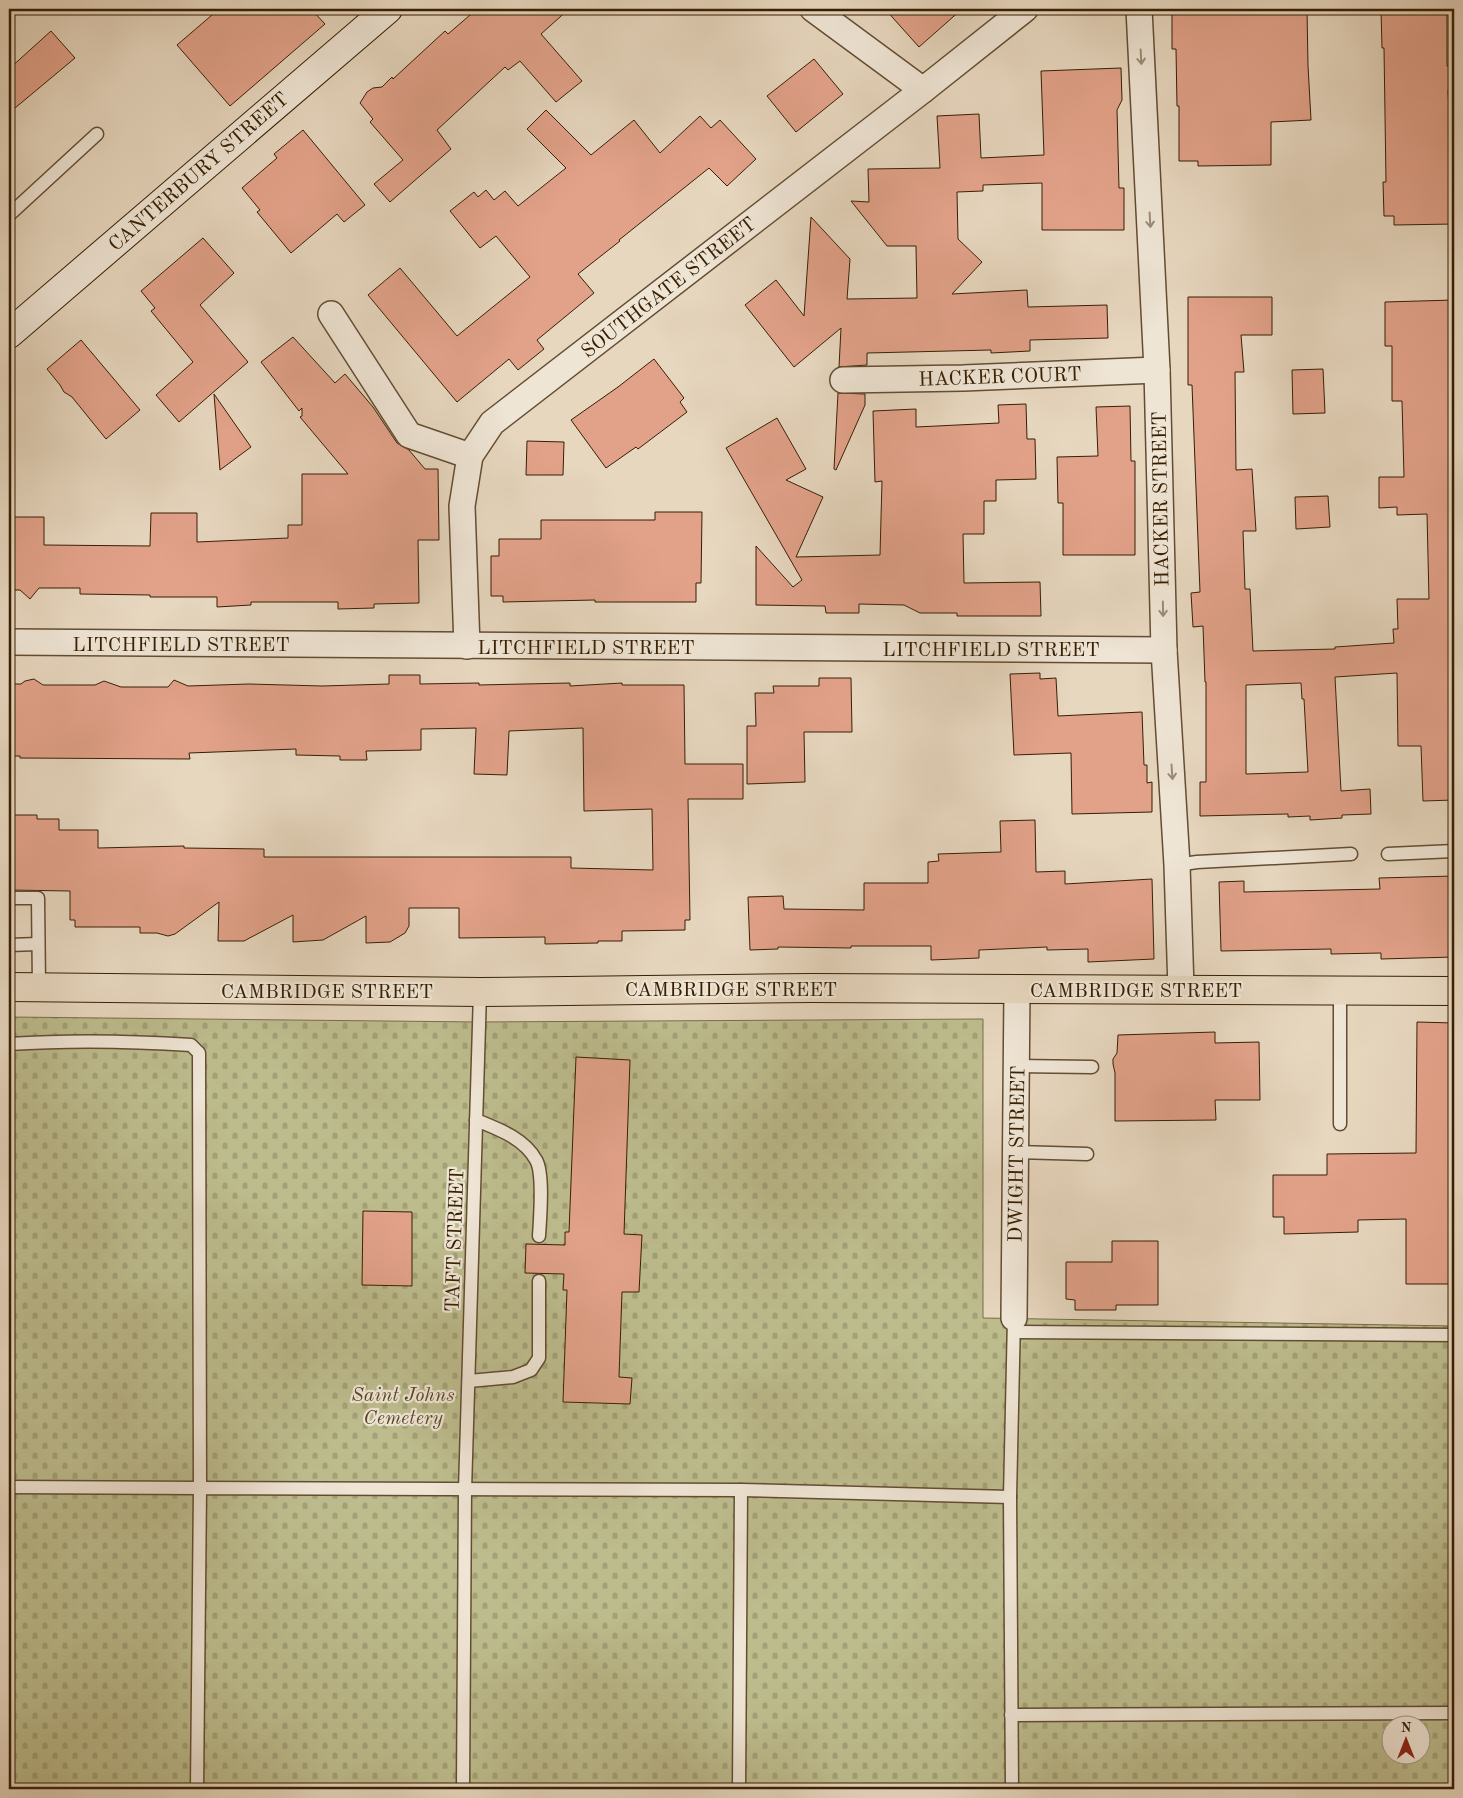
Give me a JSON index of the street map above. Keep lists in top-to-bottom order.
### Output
{
  "streets": {
    "main road": ["CAMBRIDGE STREET"],
    "street": [
      "CANTERBURY STREET",
      "SOUTHGATE STREET",
      "HACKER COURT",
      "HACKER STREET",
      "LITCHFIELD STREET",
      "DWIGHT STREET"
    ],
    "lane": ["TAFT STREET"]
  },
  "crossings": [
    ["SOUTHGATE STREET", "LITCHFIELD STREET"],
    ["HACKER COURT", "HACKER STREET"],
    ["HACKER STREET", "LITCHFIELD STREET"],
    ["HACKER STREET", "CAMBRIDGE STREET"],
    ["CAMBRIDGE STREET", "DWIGHT STREET"],
    ["CAMBRIDGE STREET", "TAFT STREET"]
  ],
  "one_way": ["HACKER STREET"],
  "parks": ["Saint Johns Cemetery"],
  "north": "top"
}
